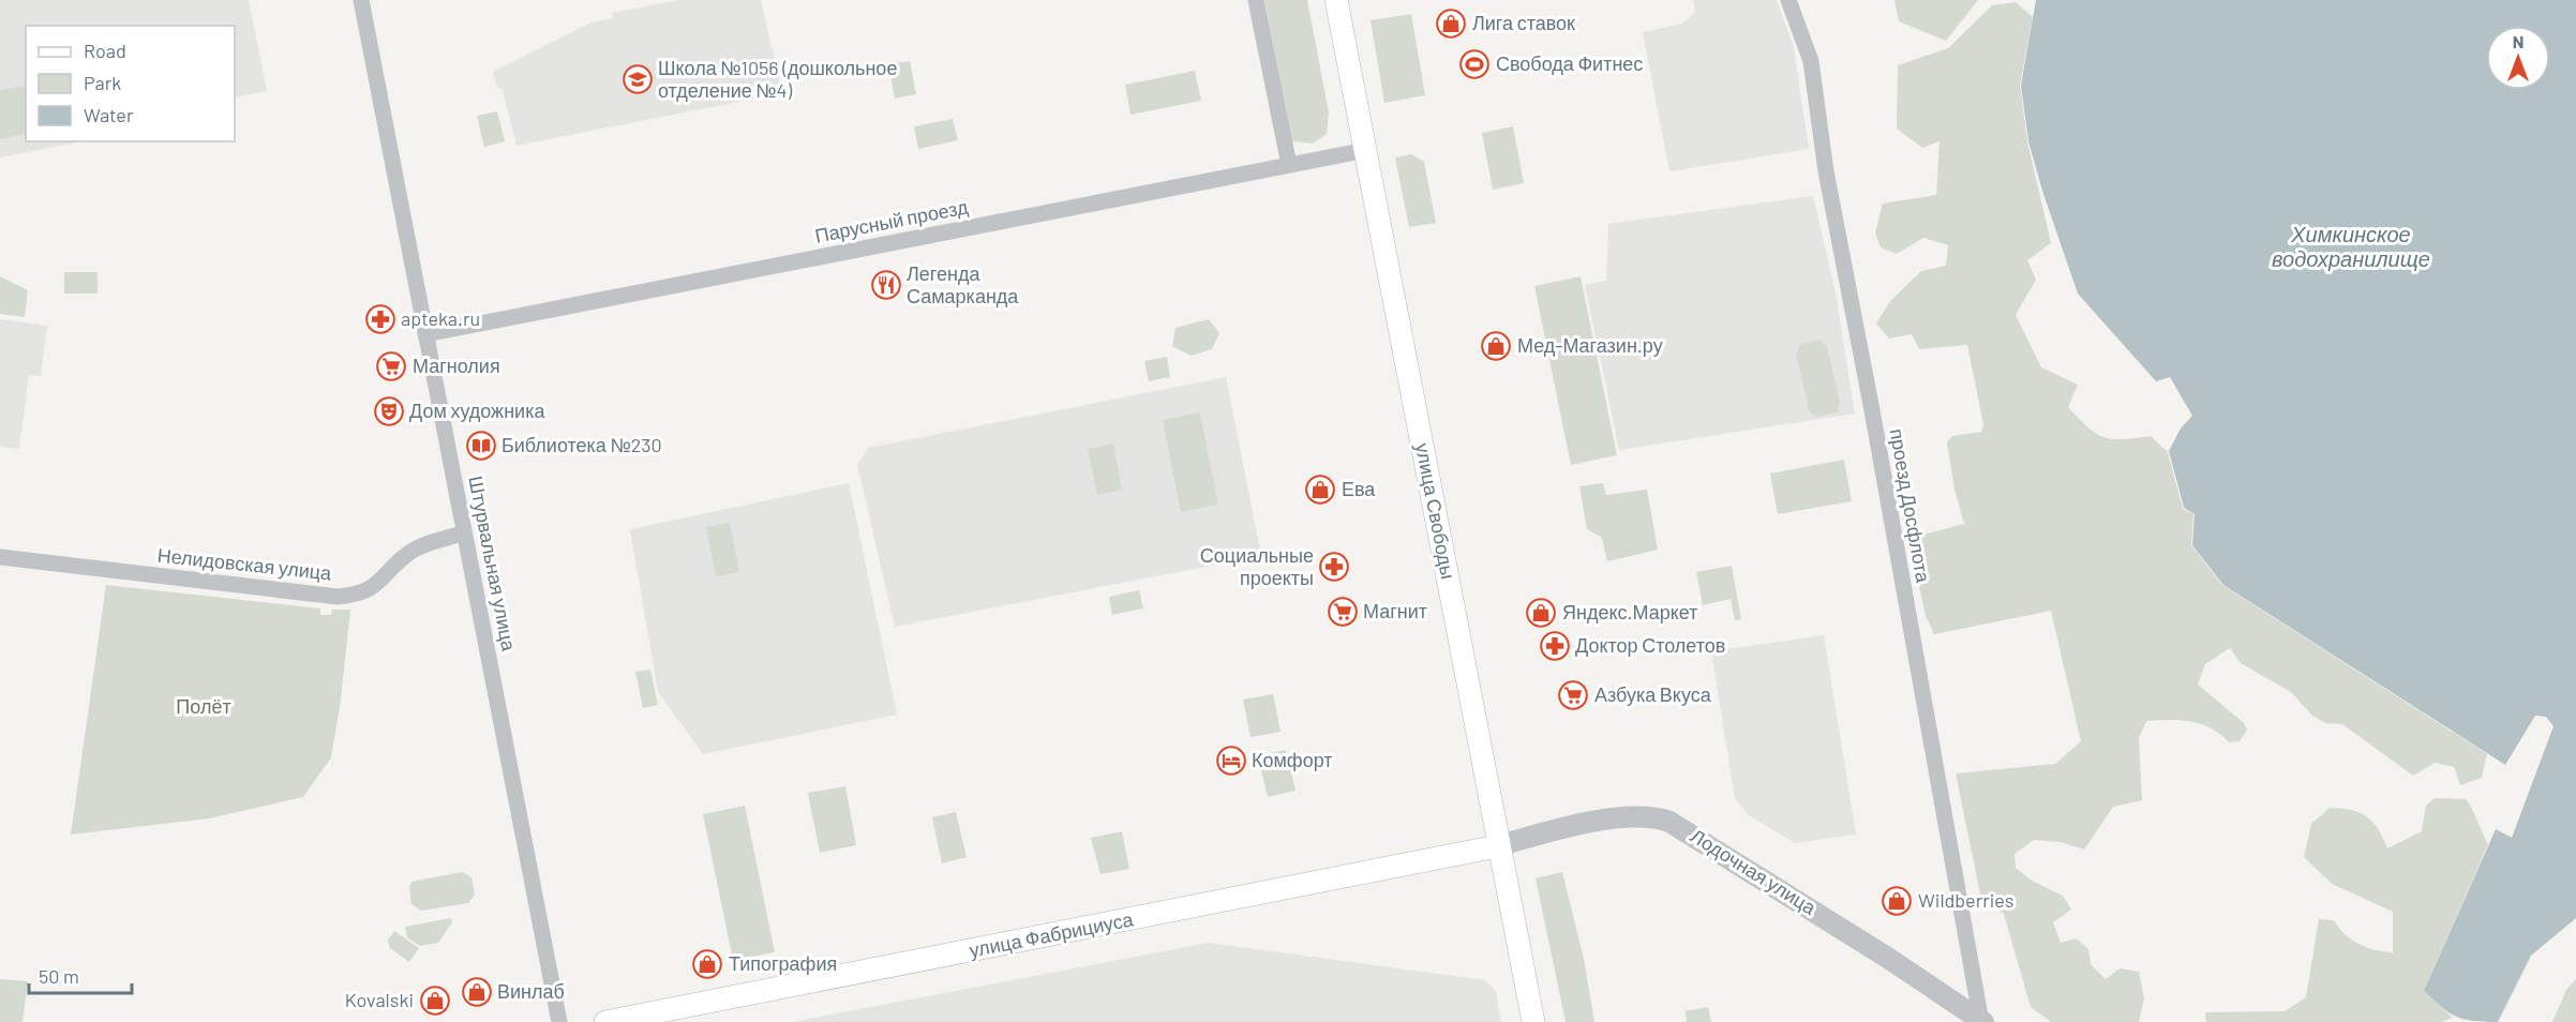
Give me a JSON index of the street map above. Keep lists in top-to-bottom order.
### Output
{
  "streets": {
    "main road": ["улица Свободы", "улица Фабрициуса"],
    "street": [
      "Парусный проезд",
      "проезд Досфлота",
      "Штурвальная улица",
      "Нелидовская улица",
      "Лодочная улица"
    ]
  },
  "crossings": [
    ["Парусный проезд", "улица Свободы"],
    ["Парусный проезд", "Штурвальная улица"],
    ["проезд Досфлота", "Лодочная улица"],
    ["улица Свободы", "Лодочная улица"],
    ["улица Свободы", "улица Фабрициуса"],
    ["Штурвальная улица", "Нелидовская улица"],
    ["Лодочная улица", "улица Фабрициуса"]
  ],
  "water": ["Химкинское водохранилище"],
  "parks": ["Полёт"],
  "places": {
    "shop": [
      "Лига ставок",
      "Мед-Магазин.ру",
      "Ева",
      "Яндекс.Маркет",
      "Wildberries",
      "Типография",
      "Винлаб",
      "Kovalski"
    ],
    "sports": ["Свобода Фитнес"],
    "school or university": ["Школа №1056 (дошкольное отделение №4)"],
    "restaurant": ["Легенда Самарканда"],
    "pharmacy": ["apteka.ru", "Социальные проекты", "Доктор Столетов"],
    "supermarket": ["Магнолия", "Магнит", "Азбука Вкуса"],
    "theatre": ["Дом художника"],
    "library": ["Библиотека №230"],
    "hotel": ["Комфорт"]
  },
  "legend": ["Road", "Park", "Water"],
  "scale_bar": "50 m",
  "north": "top"
}
